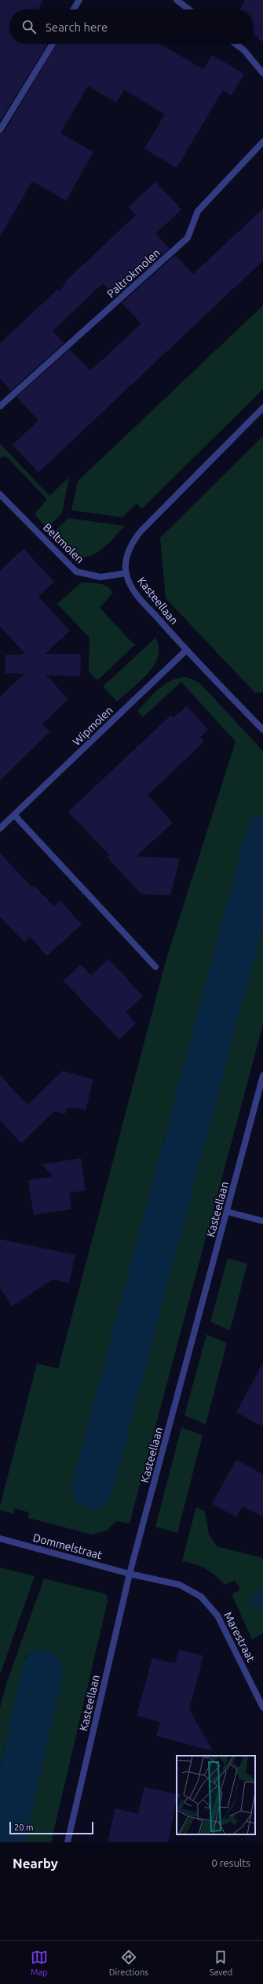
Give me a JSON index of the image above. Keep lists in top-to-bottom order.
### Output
{
  "streets": {
    "street": [
      "Paltrokmolen",
      "Beltmolen",
      "Kasteellaan",
      "Wipmolen",
      "Dommelstraat",
      "Marestraat"
    ]
  },
  "crossings": [
    ["Beltmolen", "Kasteellaan"],
    ["Kasteellaan", "Wipmolen"],
    ["Kasteellaan", "Dommelstraat"],
    ["Kasteellaan", "Marestraat"],
    ["Dommelstraat", "Marestraat"]
  ],
  "scale_bar": "20 m",
  "page": {
    "search": "Search here",
    "scale": "20 m",
    "heading": ["Nearby", "0 results"],
    "nav": ["Map", "Directions", "Saved"]
  }
}
